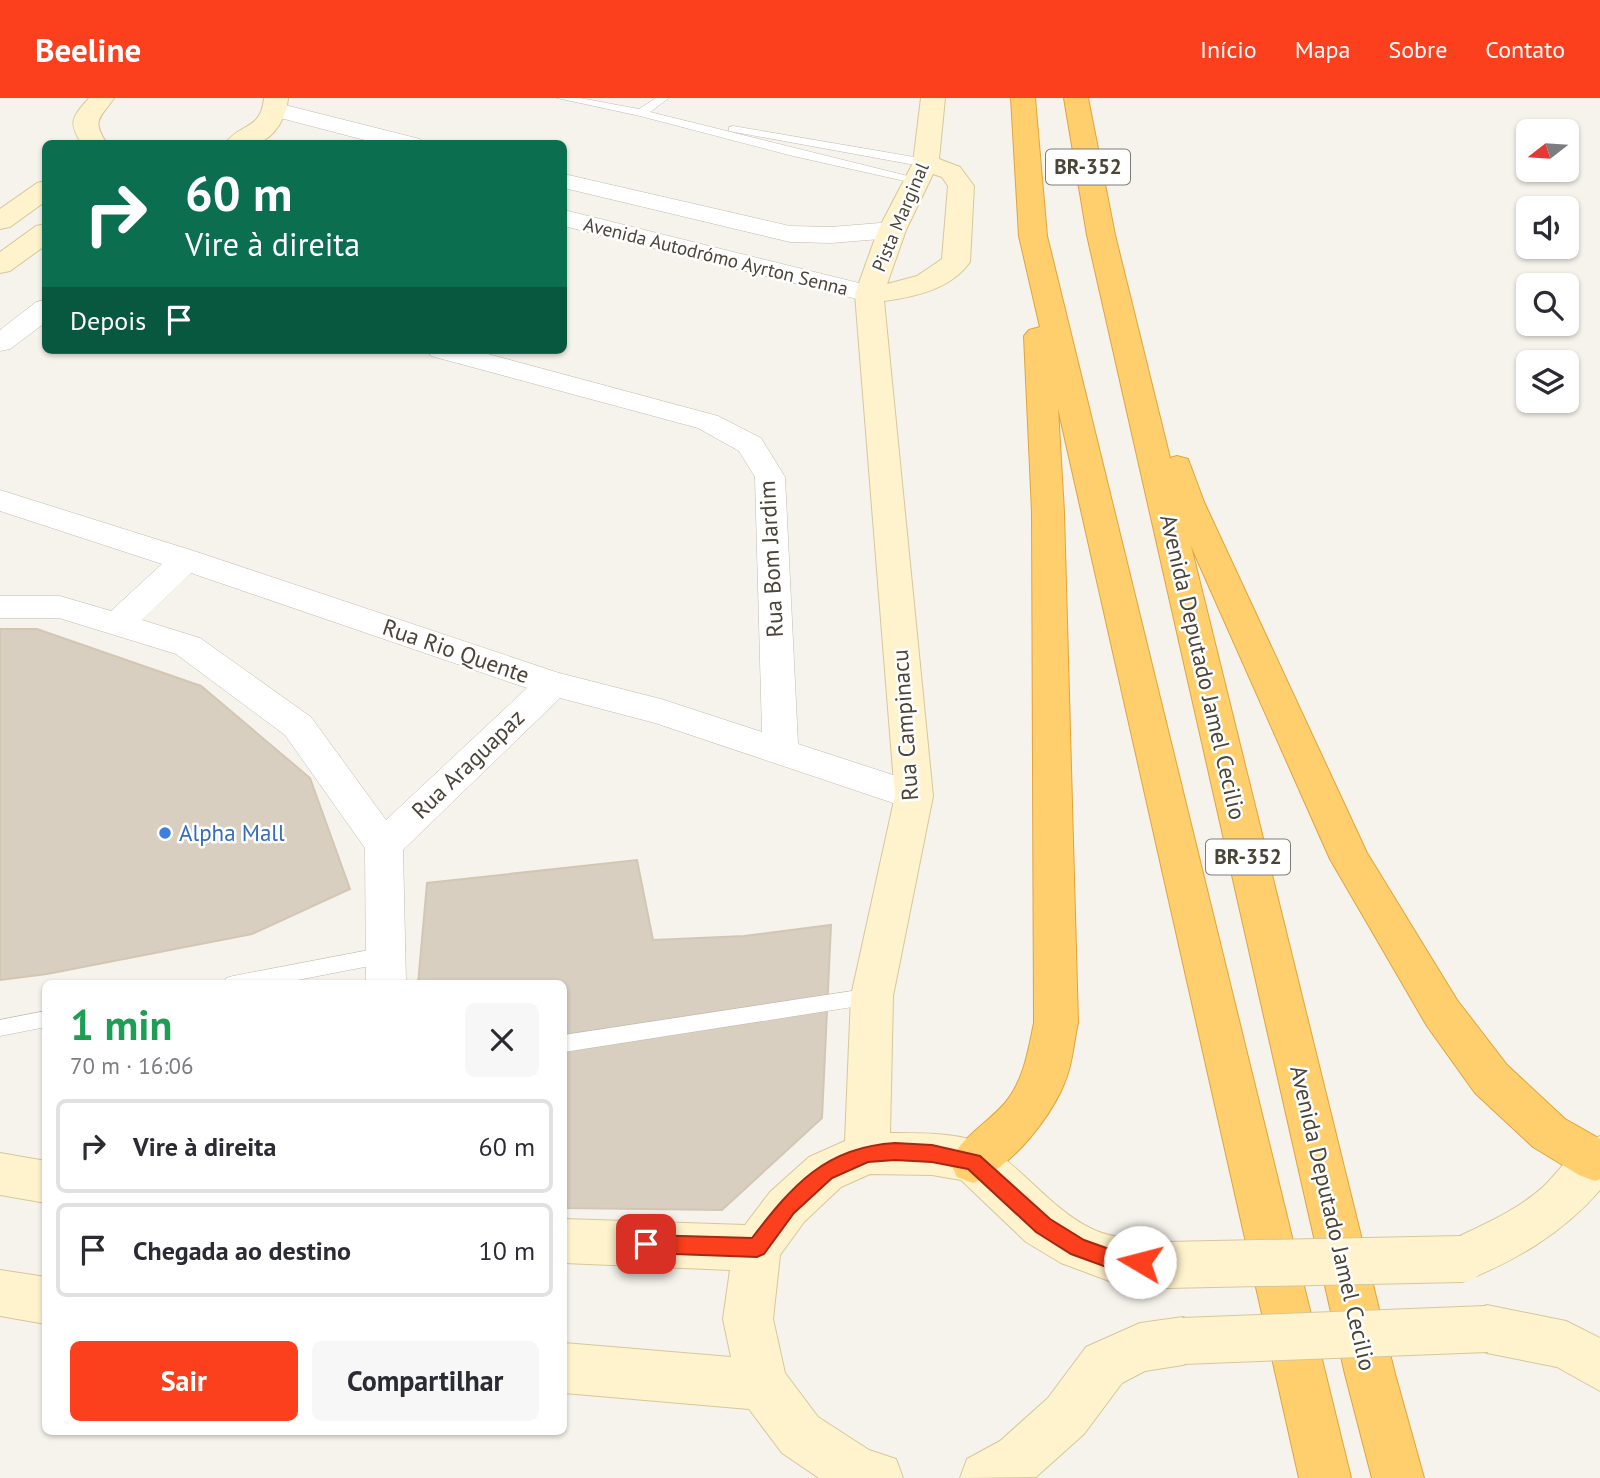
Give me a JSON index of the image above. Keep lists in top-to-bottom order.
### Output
{
  "streets": {
    "highway": ["BR-352", "Avenida Deputado Jamel Cecilio"],
    "street": [
      "Pista Marginal",
      "Avenida Autodrómo Ayrton Senna",
      "Rua Bom Jardim",
      "Rua Rio Quente",
      "Rua Campinacu",
      "Rua Araguapaz"
    ]
  },
  "crossings": [
    ["Pista Marginal", "Avenida Autodrómo Ayrton Senna"],
    ["Pista Marginal", "Rua Campinacu"],
    ["Avenida Autodrómo Ayrton Senna", "Rua Campinacu"],
    ["Rua Bom Jardim", "Rua Rio Quente"],
    ["Rua Rio Quente", "Rua Campinacu"],
    ["Rua Rio Quente", "Rua Araguapaz"]
  ],
  "places": ["Alpha Mall"],
  "north": "left",
  "page": {
    "header": "Beeline",
    "nav": [
      "Início",
      "Mapa",
      "Sobre",
      "Contato"
    ],
    "turn": ["60 m", "Vire à direita"],
    "then": "Depois",
    "heading": ["1 min", "70 m · 16:06"],
    "list": [
      {
        "name": "Vire à direita",
        "value": "60 m"
      },
      {
        "name": "Chegada ao destino",
        "value": "10 m"
      }
    ],
    "buttons": ["Sair", "Compartilhar"]
  }
}
